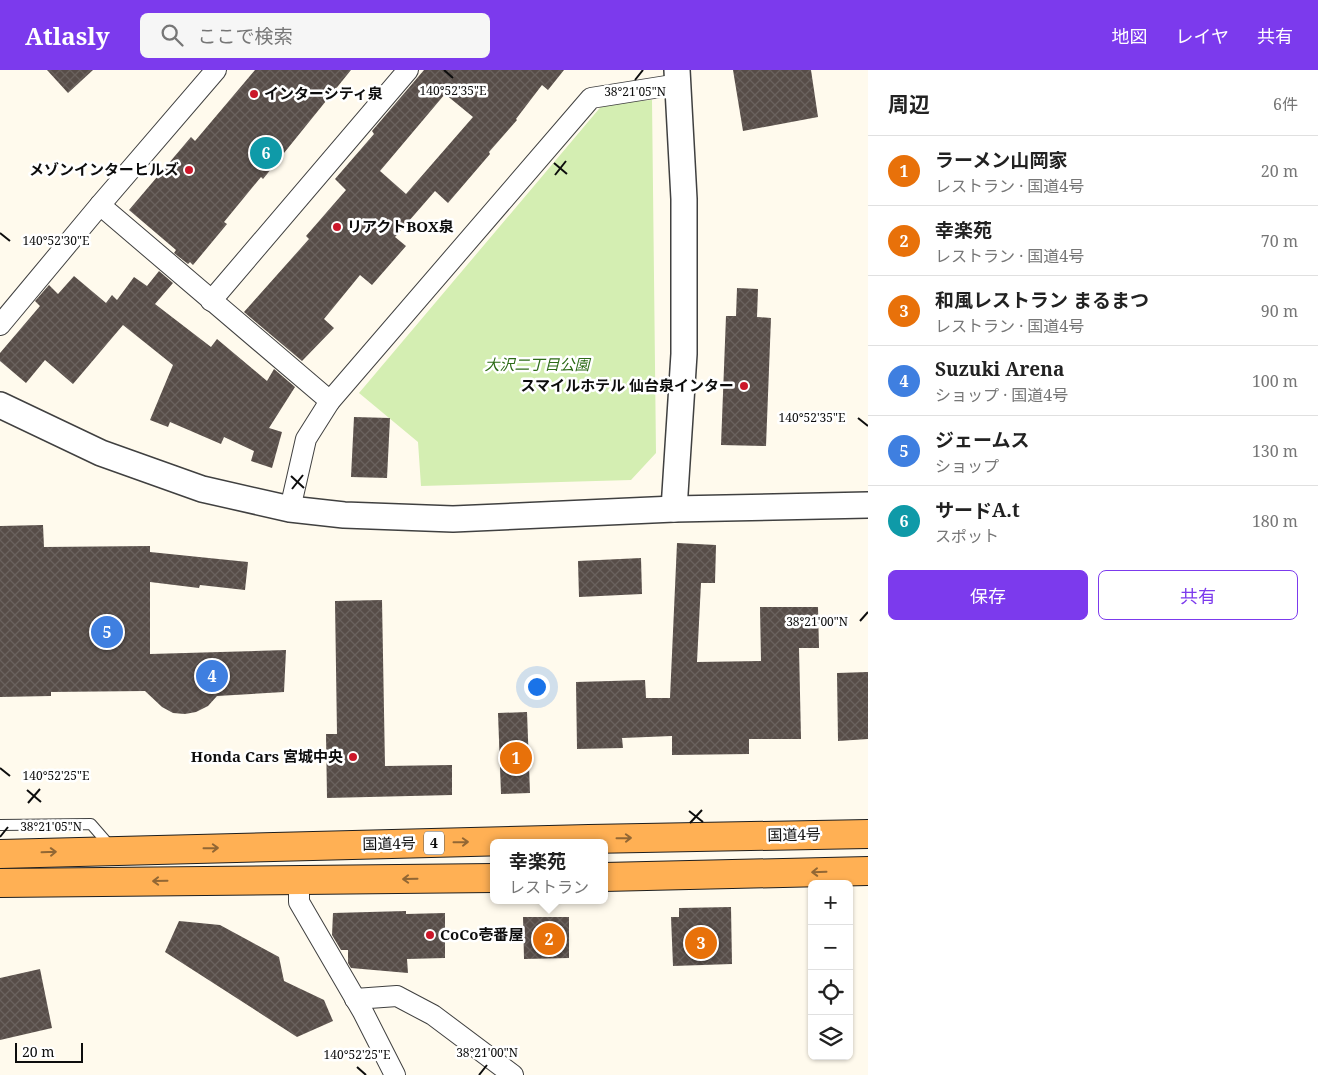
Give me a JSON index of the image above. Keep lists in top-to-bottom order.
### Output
{
  "streets": {
    "highway": ["国道4号", "4"]
  },
  "parks": ["大沢二丁目公園"],
  "places": [
    "インターシティ泉",
    "メゾンインターヒルズ",
    "リアクトBOX泉",
    "スマイルホテル 仙台泉インター",
    "Honda Cars 宮城中央",
    "CoCo壱番屋"
  ],
  "scale_bar": "20 m",
  "page": {
    "header": "Atlasly",
    "search": "ここで検索",
    "nav": ["地図", "レイヤ", "共有"],
    "heading": ["周辺", "6件"],
    "pins": [
      "6",
      "5",
      "4",
      "1",
      "2",
      "3"
    ],
    "list": [
      {
        "mark": "1",
        "name": "ラーメン山岡家",
        "note": "レストラン · 国道4号",
        "value": "20 m"
      },
      {
        "mark": "2",
        "name": "幸楽苑",
        "note": "レストラン · 国道4号",
        "value": "70 m"
      },
      {
        "mark": "3",
        "name": "和風レストラン まるまつ",
        "note": "レストラン · 国道4号",
        "value": "90 m"
      },
      {
        "mark": "4",
        "name": "Suzuki Arena",
        "note": "ショップ · 国道4号",
        "value": "100 m"
      },
      {
        "mark": "5",
        "name": "ジェームス",
        "note": "ショップ",
        "value": "130 m"
      },
      {
        "mark": "6",
        "name": "サードA.t",
        "note": "スポット",
        "value": "180 m"
      }
    ],
    "buttons": ["保存", "共有"],
    "popup": ["幸楽苑", "レストラン"],
    "map_buttons": ["+", "−"],
    "scale": "20 m"
  },
  "coordinates": [
    "140°52'35\"E",
    "38°21'05\"N",
    "140°52'30\"E",
    "38°21'00\"N",
    "140°52'25\"E"
  ]
}
